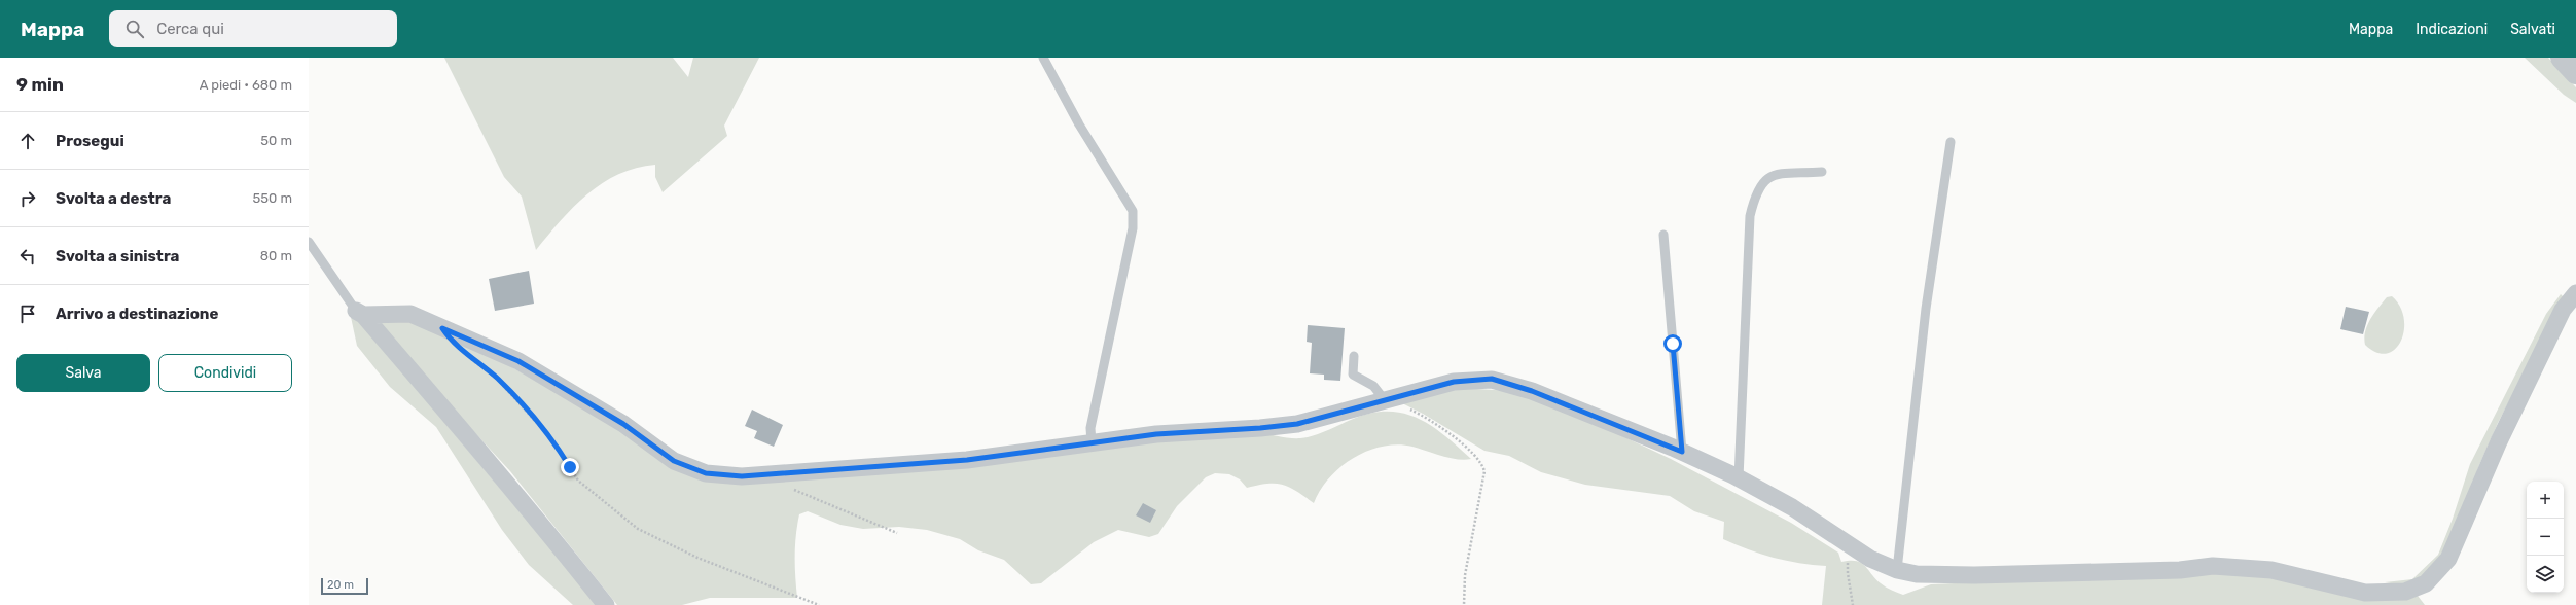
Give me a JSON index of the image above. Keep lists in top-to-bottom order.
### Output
{
  "scale_bar": "20 m",
  "page": {
    "header": "Mappa",
    "search": "Cerca qui",
    "nav": ["Mappa", "Indicazioni", "Salvati"],
    "heading": ["9 min", "A piedi · 680 m"],
    "list": [
      ["Prosegui", "50 m"],
      ["Svolta a destra", "550 m"],
      ["Svolta a sinistra", "80 m"],
      "Arrivo a destinazione"
    ],
    "buttons": ["Salva", "Condividi"],
    "map_buttons": ["+", "−"],
    "scale": "20 m"
  }
}
